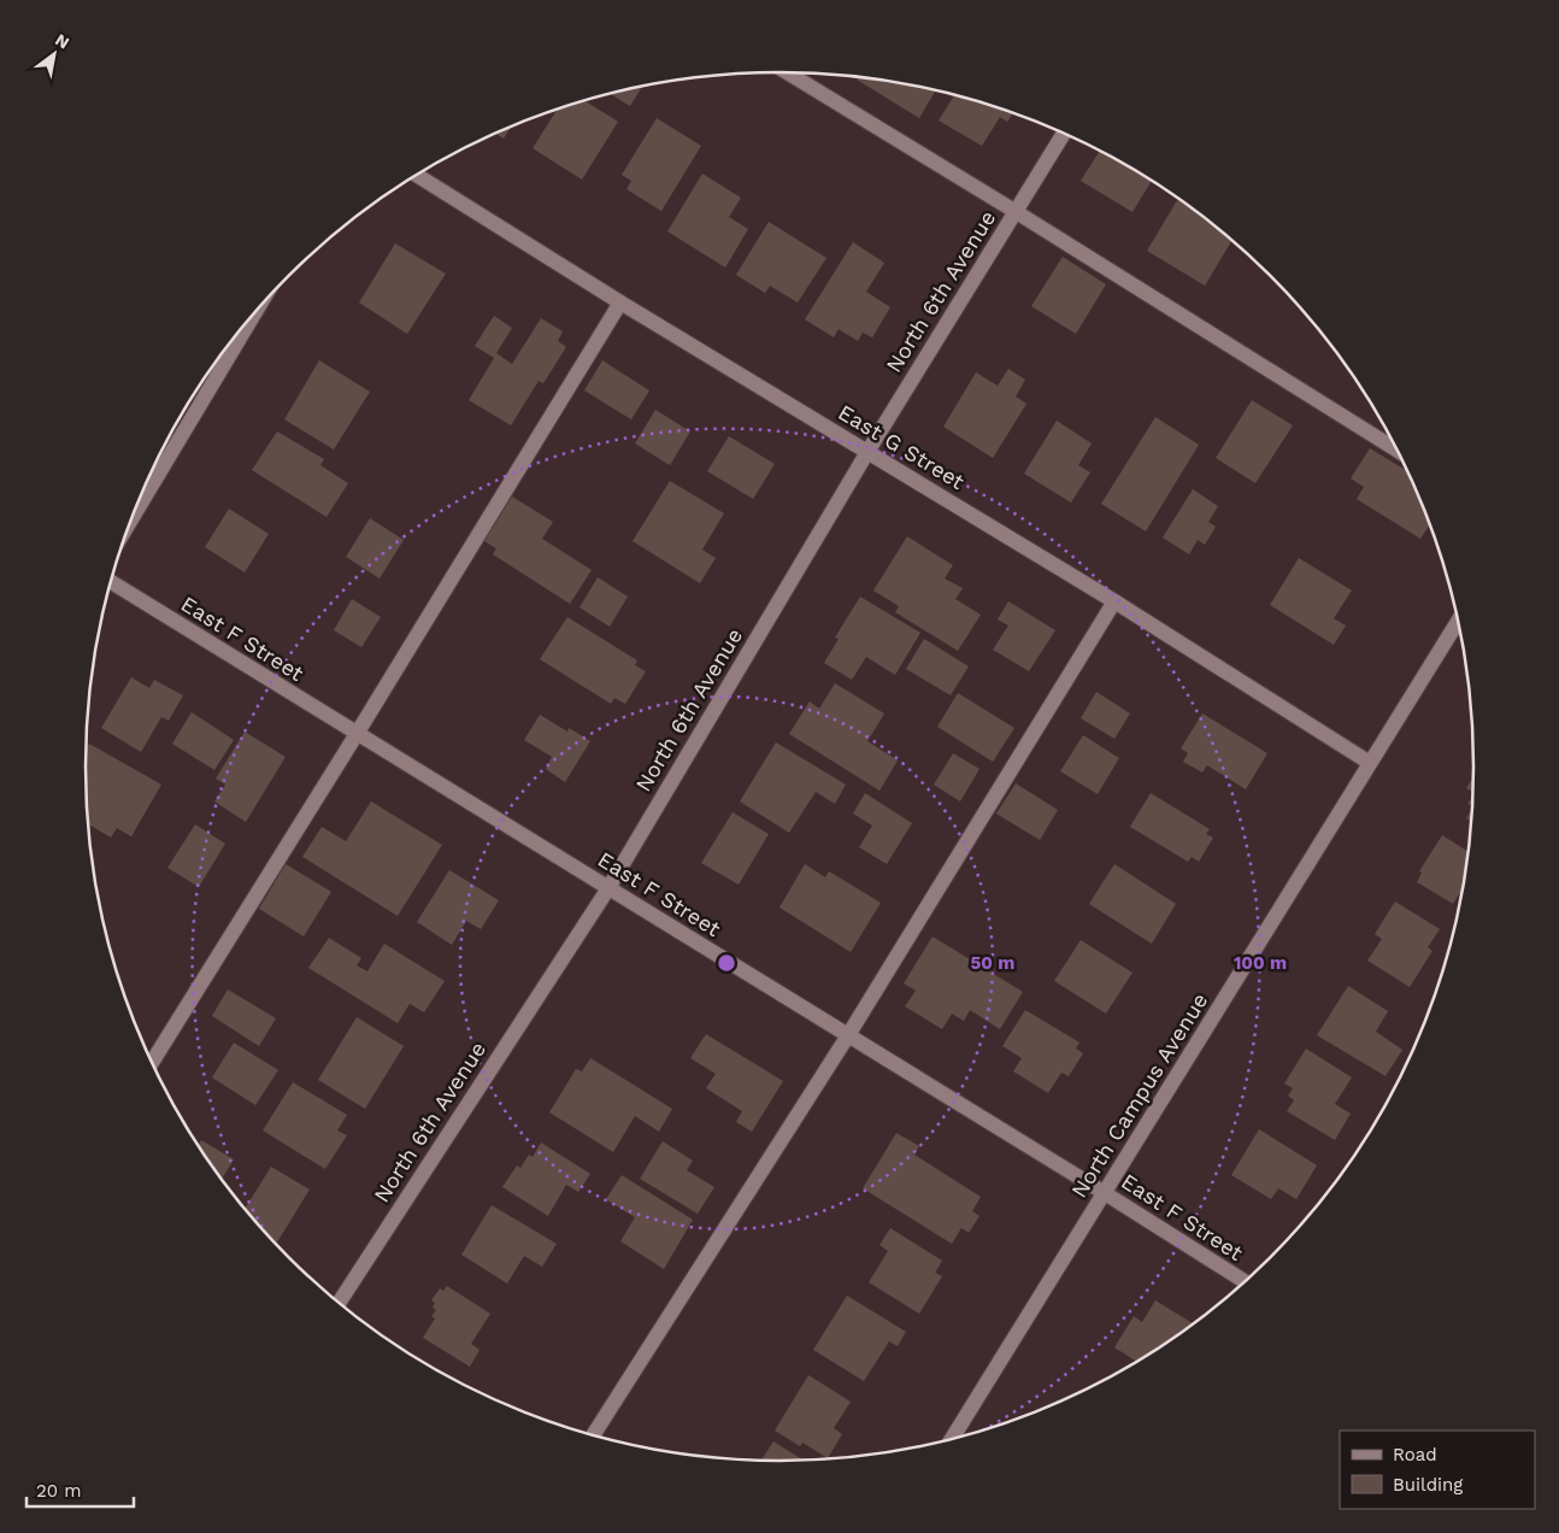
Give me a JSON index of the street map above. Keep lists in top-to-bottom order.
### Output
{
  "streets": {
    "street": [
      "North 6th Avenue",
      "East G Street",
      "East F Street",
      "North Campus Avenue"
    ]
  },
  "crossings": [
    ["North 6th Avenue", "East G Street"],
    ["North 6th Avenue", "East F Street"],
    ["East G Street", "North Campus Avenue"],
    ["East F Street", "North Campus Avenue"]
  ],
  "legend": ["Road", "Building"],
  "scale_bar": "20 m",
  "north": "top right",
  "rings": ["50 m", "100 m"]
}
